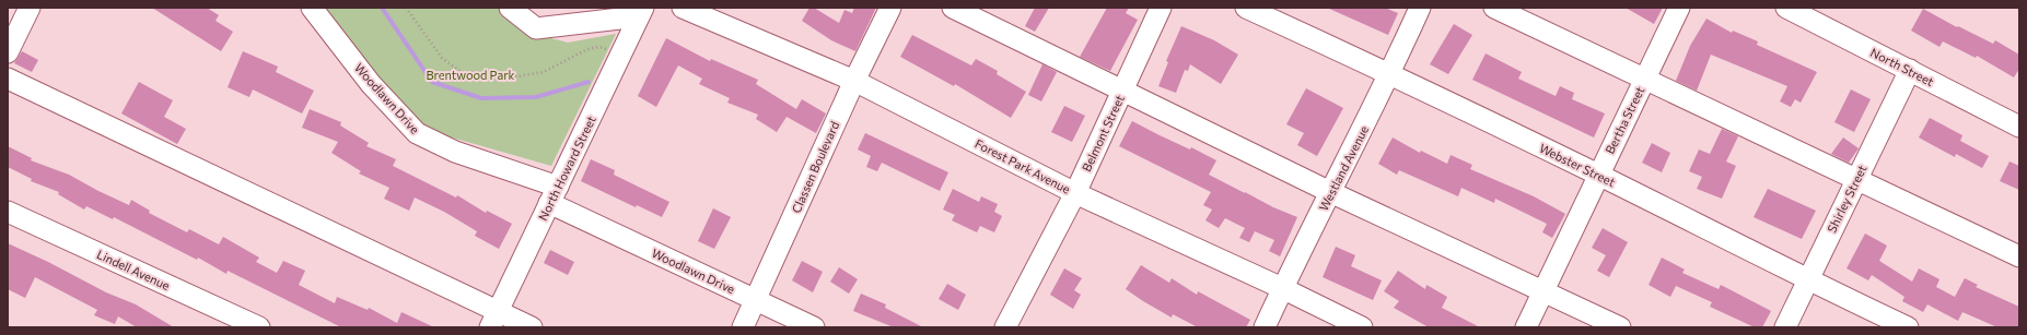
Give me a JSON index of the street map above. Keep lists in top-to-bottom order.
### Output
{
  "streets": {
    "street": [
      "North Street",
      "Woodlawn Drive",
      "Bertha Street",
      "Belmont Street",
      "Webster Street",
      "Forest Park Avenue",
      "Classen Boulevard",
      "North Howard Street",
      "Westland Avenue",
      "Shirley Street",
      "Lindell Avenue"
    ]
  },
  "crossings": [
    ["North Street", "Shirley Street"],
    ["Woodlawn Drive", "Classen Boulevard"],
    ["Woodlawn Drive", "North Howard Street"],
    ["Bertha Street", "Webster Street"],
    ["Belmont Street", "Forest Park Avenue"],
    ["Webster Street", "Westland Avenue"],
    ["Webster Street", "Shirley Street"],
    ["Forest Park Avenue", "Classen Boulevard"],
    ["Forest Park Avenue", "Westland Avenue"]
  ],
  "parks": ["Brentwood Park"]
}
